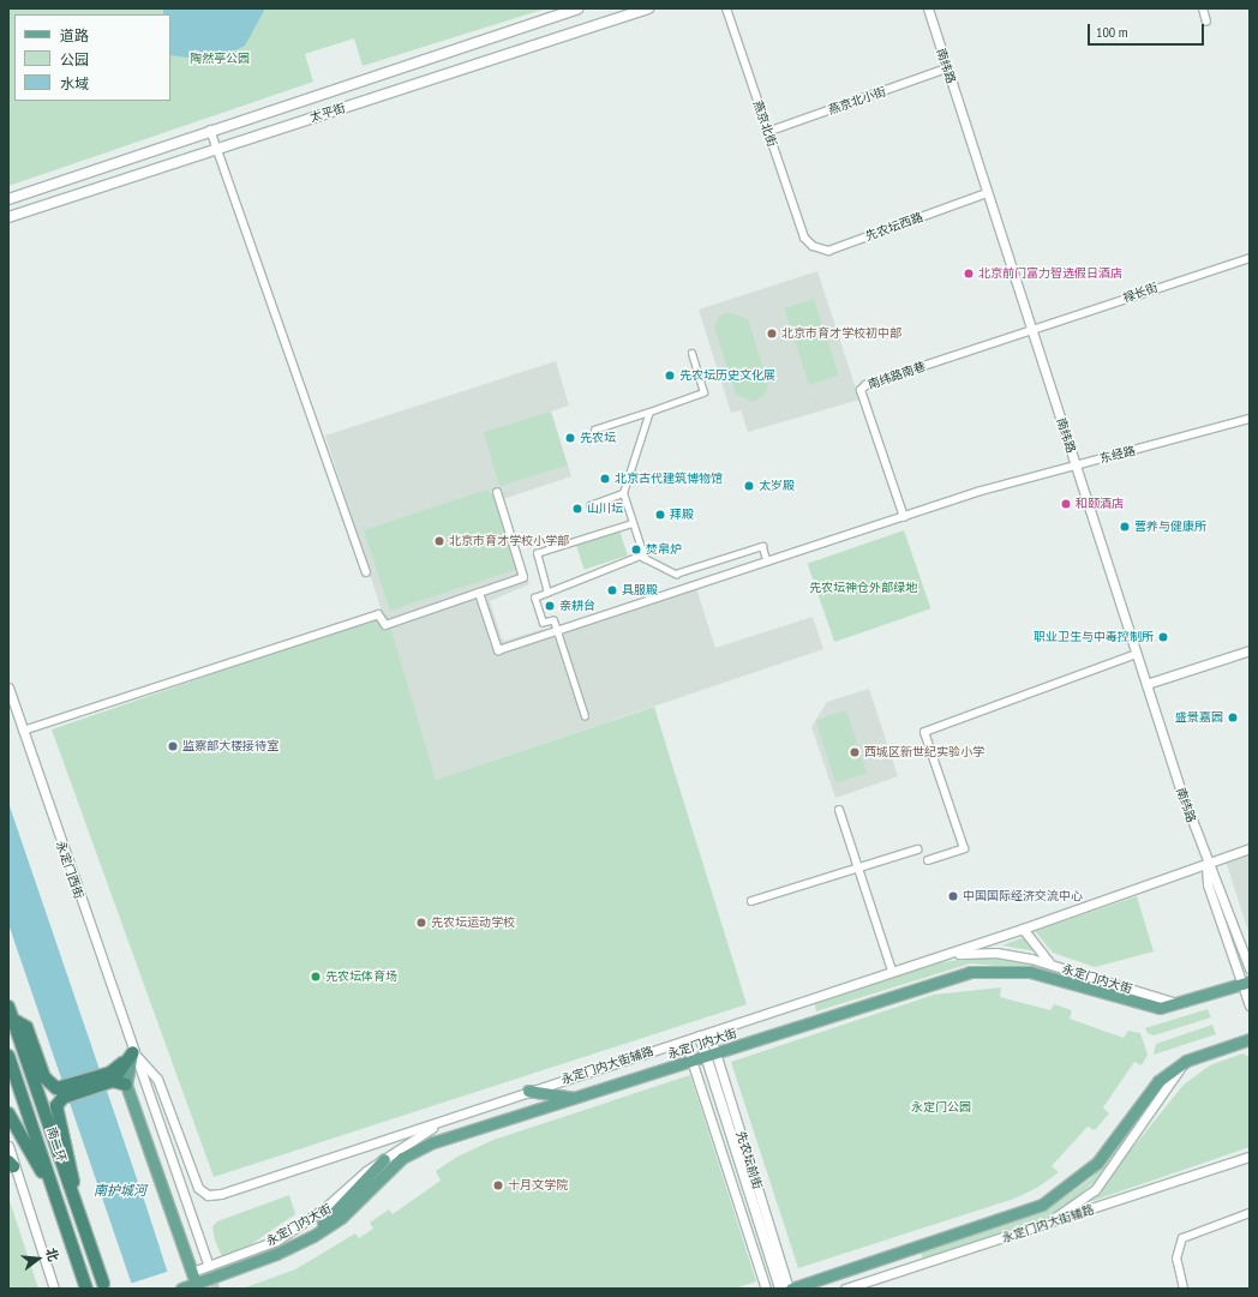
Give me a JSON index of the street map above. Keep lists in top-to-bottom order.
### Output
{
  "streets": {
    "highway": ["南二环"],
    "main road": ["太平街", "永定门内大街", "先农坛前街"],
    "street": [
      "南纬路",
      "燕京北小街",
      "燕京北街",
      "先农坛西路",
      "禄长街",
      "南纬路南巷",
      "东经路",
      "永定门西街",
      "永定门内大街辅路"
    ]
  },
  "crossings": [
    ["南纬路", "燕京北小街"],
    ["南纬路", "先农坛西路"],
    ["南纬路", "禄长街"],
    ["南纬路", "南纬路南巷"],
    ["南纬路", "东经路"],
    ["南纬路", "永定门内大街"],
    ["燕京北小街", "燕京北街"],
    ["燕京北街", "先农坛西路"],
    ["禄长街", "南纬路南巷"],
    ["南纬路南巷", "东经路"],
    ["永定门内大街", "先农坛前街"],
    ["永定门内大街辅路", "先农坛前街"]
  ],
  "water": ["南护城河"],
  "parks": ["陶然亭公园", "先农坛神仓外部绿地", "永定门公园"],
  "places": [
    "北京前门富力智选假日酒店",
    "北京市育才学校初中部",
    "先农坛历史文化展",
    "先农坛",
    "北京古代建筑博物馆",
    "太岁殿",
    "和颐酒店",
    "山川坛",
    "拜殿",
    "营养与健康所",
    "北京市育才学校小学部",
    "焚帛炉",
    "具服殿",
    "亲耕台",
    "职业卫生与中毒控制所",
    "盛景嘉园",
    "监察部大楼接待室",
    "西城区新世纪实验小学",
    "中国国际经济交流中心",
    "先农坛运动学校",
    "先农坛体育场",
    "十月文学院"
  ],
  "legend": ["道路", "公园", "水域"],
  "scale_bar": "100 m",
  "north": "right"
}
